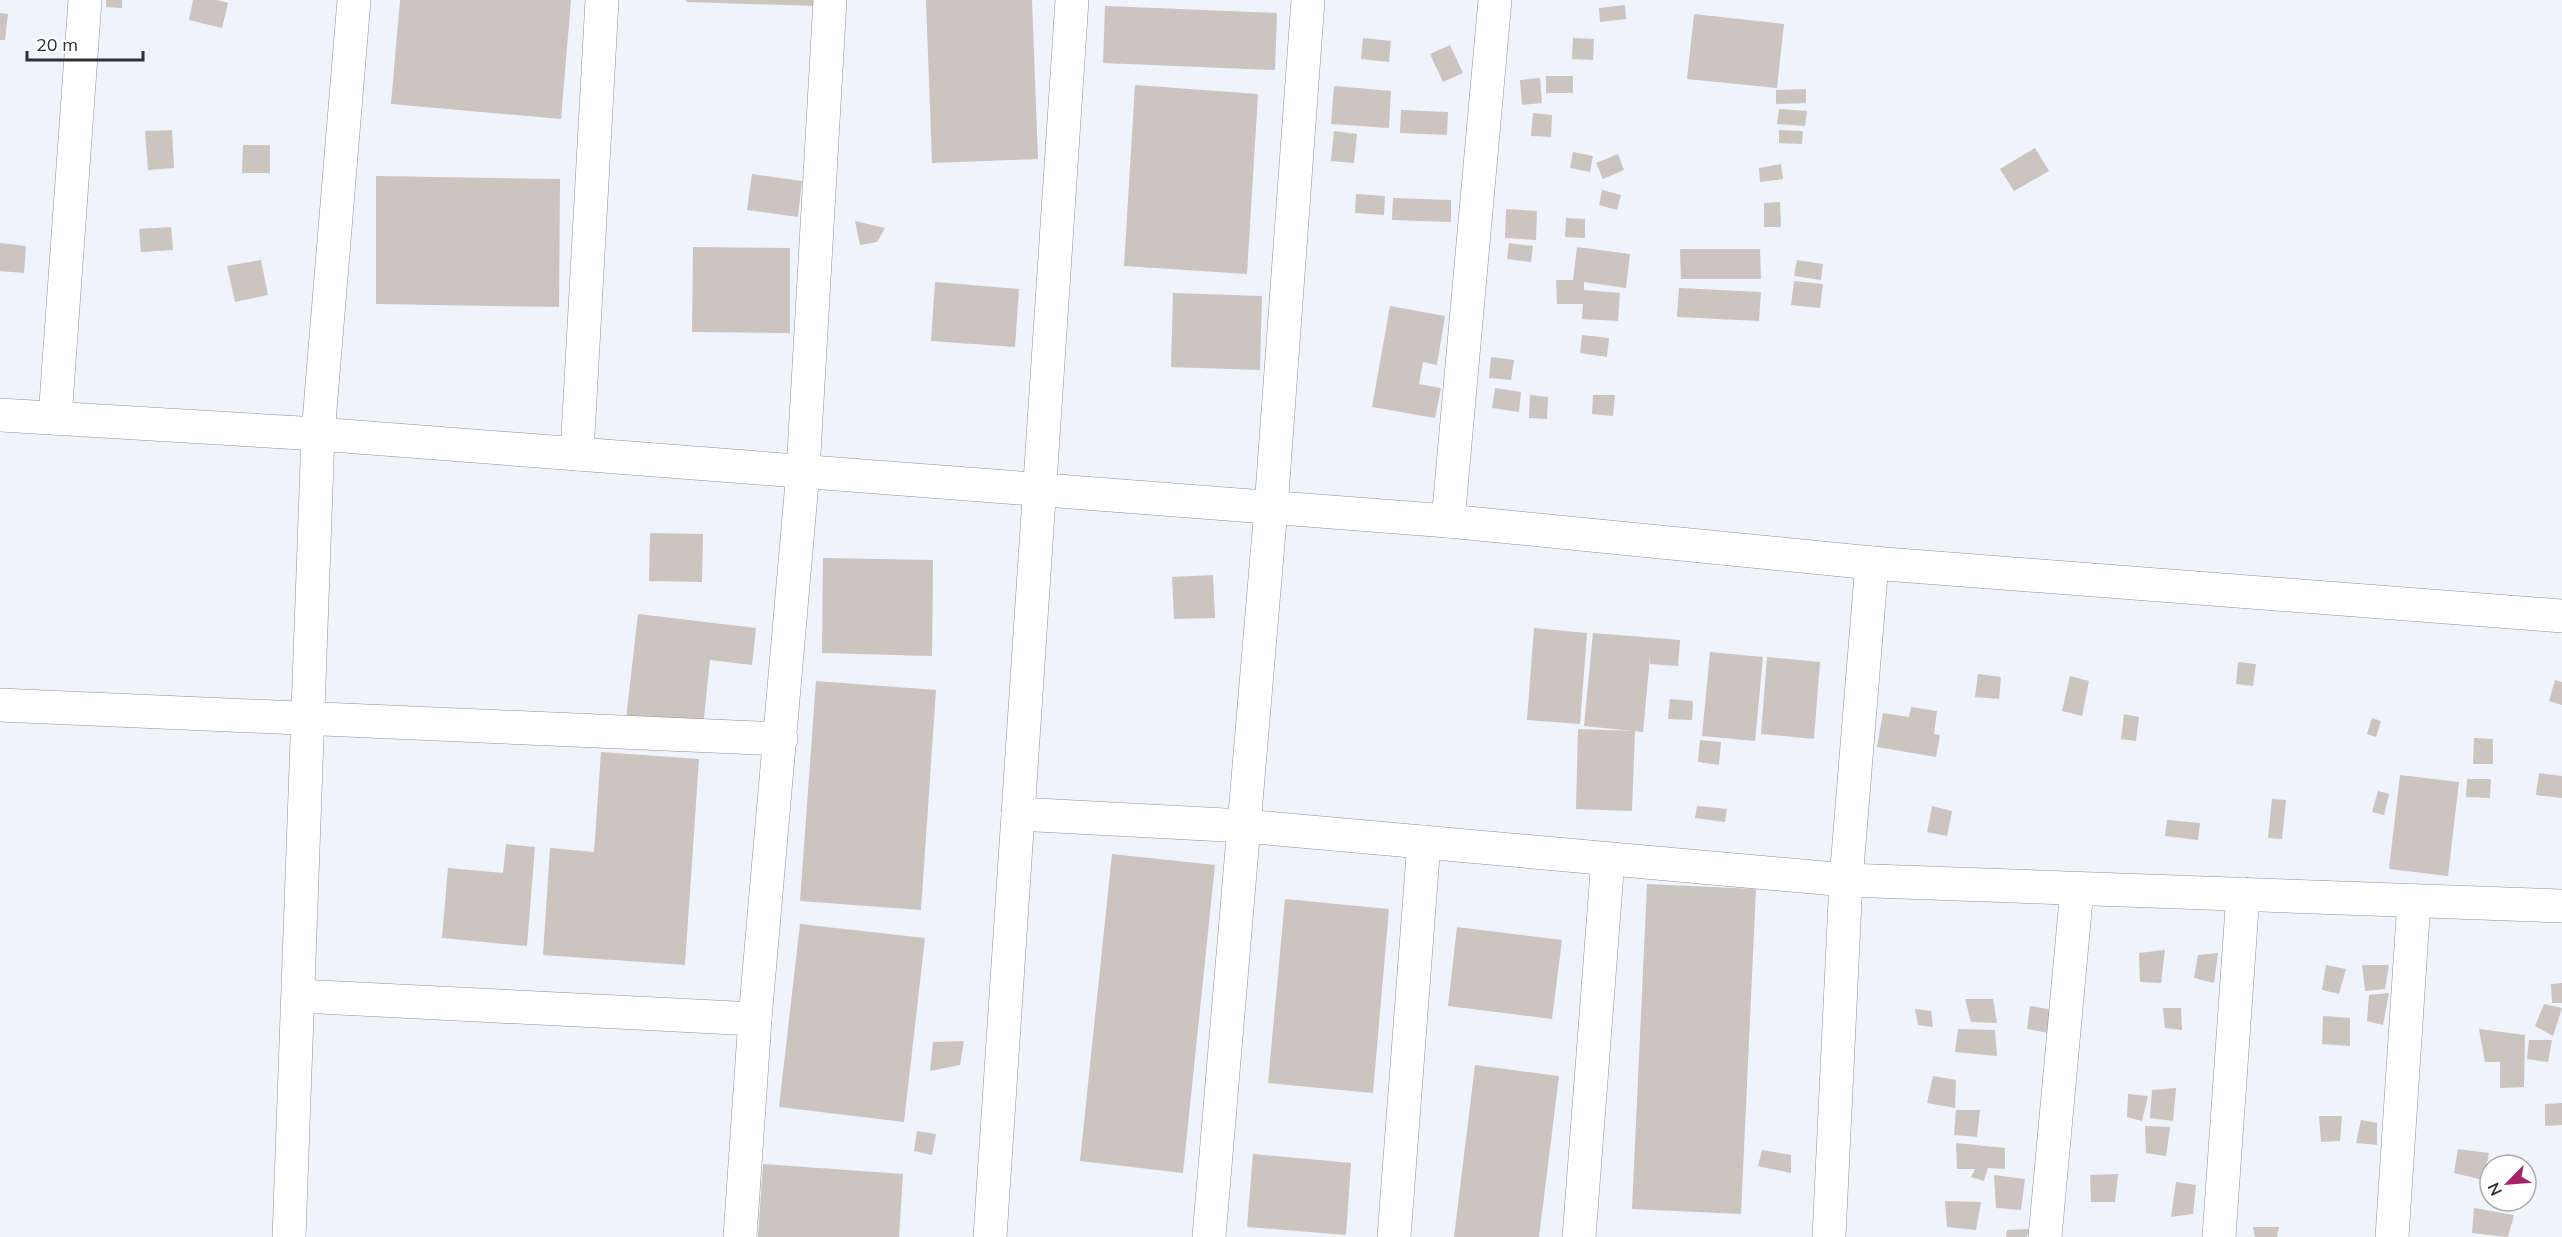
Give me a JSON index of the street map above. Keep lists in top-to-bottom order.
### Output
{
  "scale_bar": "20 m",
  "north": "bottom left"
}
